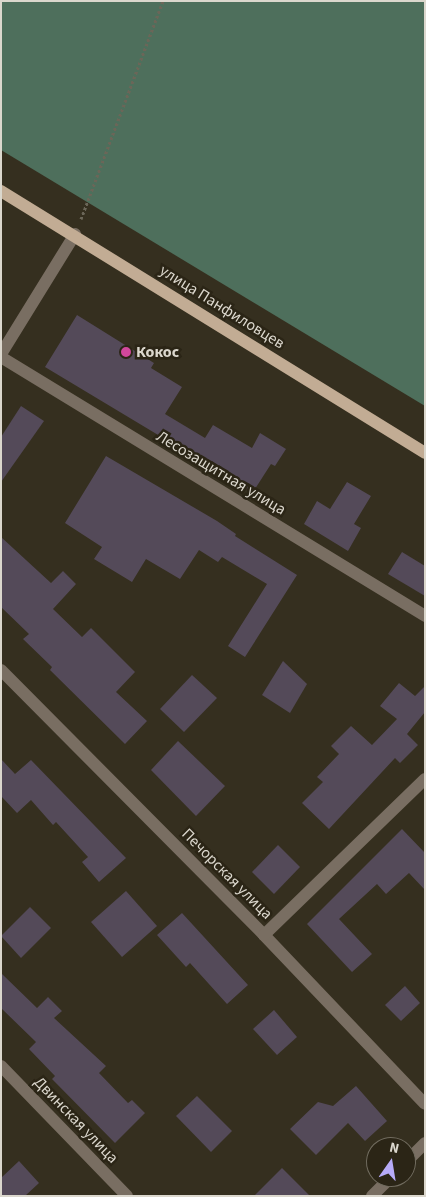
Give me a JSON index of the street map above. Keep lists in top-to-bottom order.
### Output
{
  "streets": {
    "main road": ["улица Панфиловцев"],
    "street": ["Лесозащитная улица", "Печорская улица", "Двинская улица"]
  },
  "places": ["Кокос"],
  "north": "top"
}
